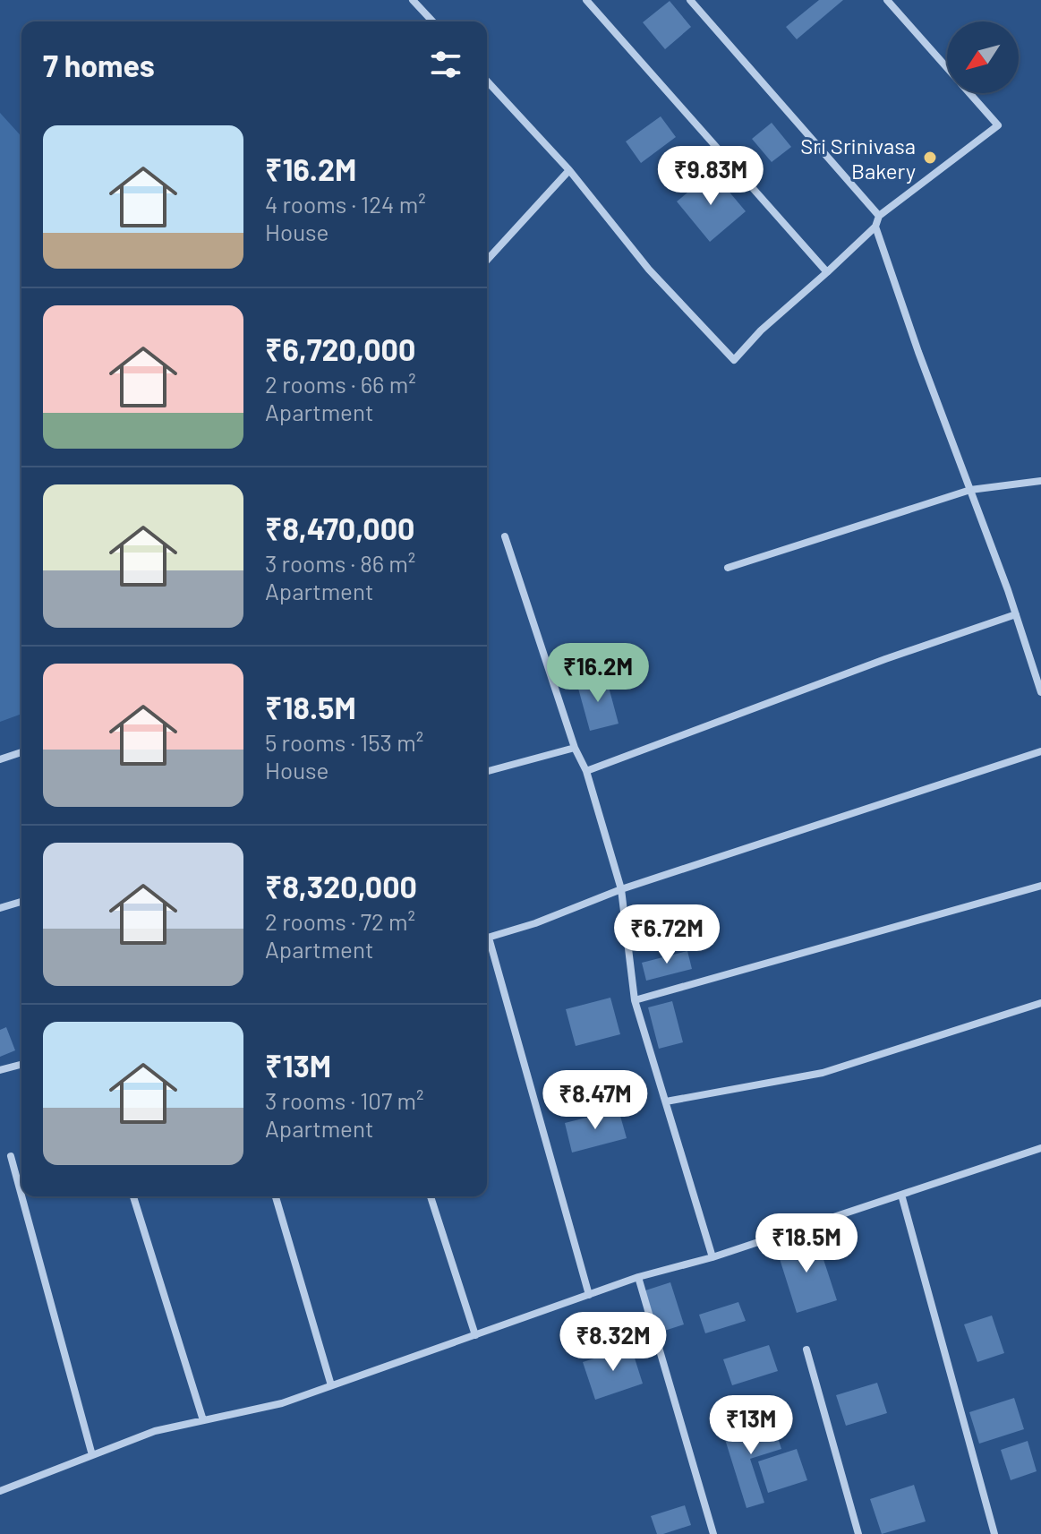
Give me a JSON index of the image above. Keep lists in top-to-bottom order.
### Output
{
  "places": ["Sri Srinivasa Bakery"],
  "north": "bottom left",
  "page": {
    "heading": "7 homes",
    "list": [
      {
        "name": "₹16.2M",
        "note": "4 rooms · 124 m² · House"
      },
      {
        "name": "₹6,720,000",
        "note": "2 rooms · 66 m² · Apartment"
      },
      {
        "name": "₹8,470,000",
        "note": "3 rooms · 86 m² · Apartment"
      },
      {
        "name": "₹18.5M",
        "note": "5 rooms · 153 m² · House"
      },
      {
        "name": "₹8,320,000",
        "note": "2 rooms · 72 m² · Apartment"
      },
      {
        "name": "₹13M",
        "note": "3 rooms · 107 m² · Apartment"
      }
    ],
    "price": [
      "₹9.83M",
      "₹16.2M",
      "₹6.72M",
      "₹8.47M",
      "₹18.5M",
      "₹8.32M",
      "₹13M"
    ]
  }
}
